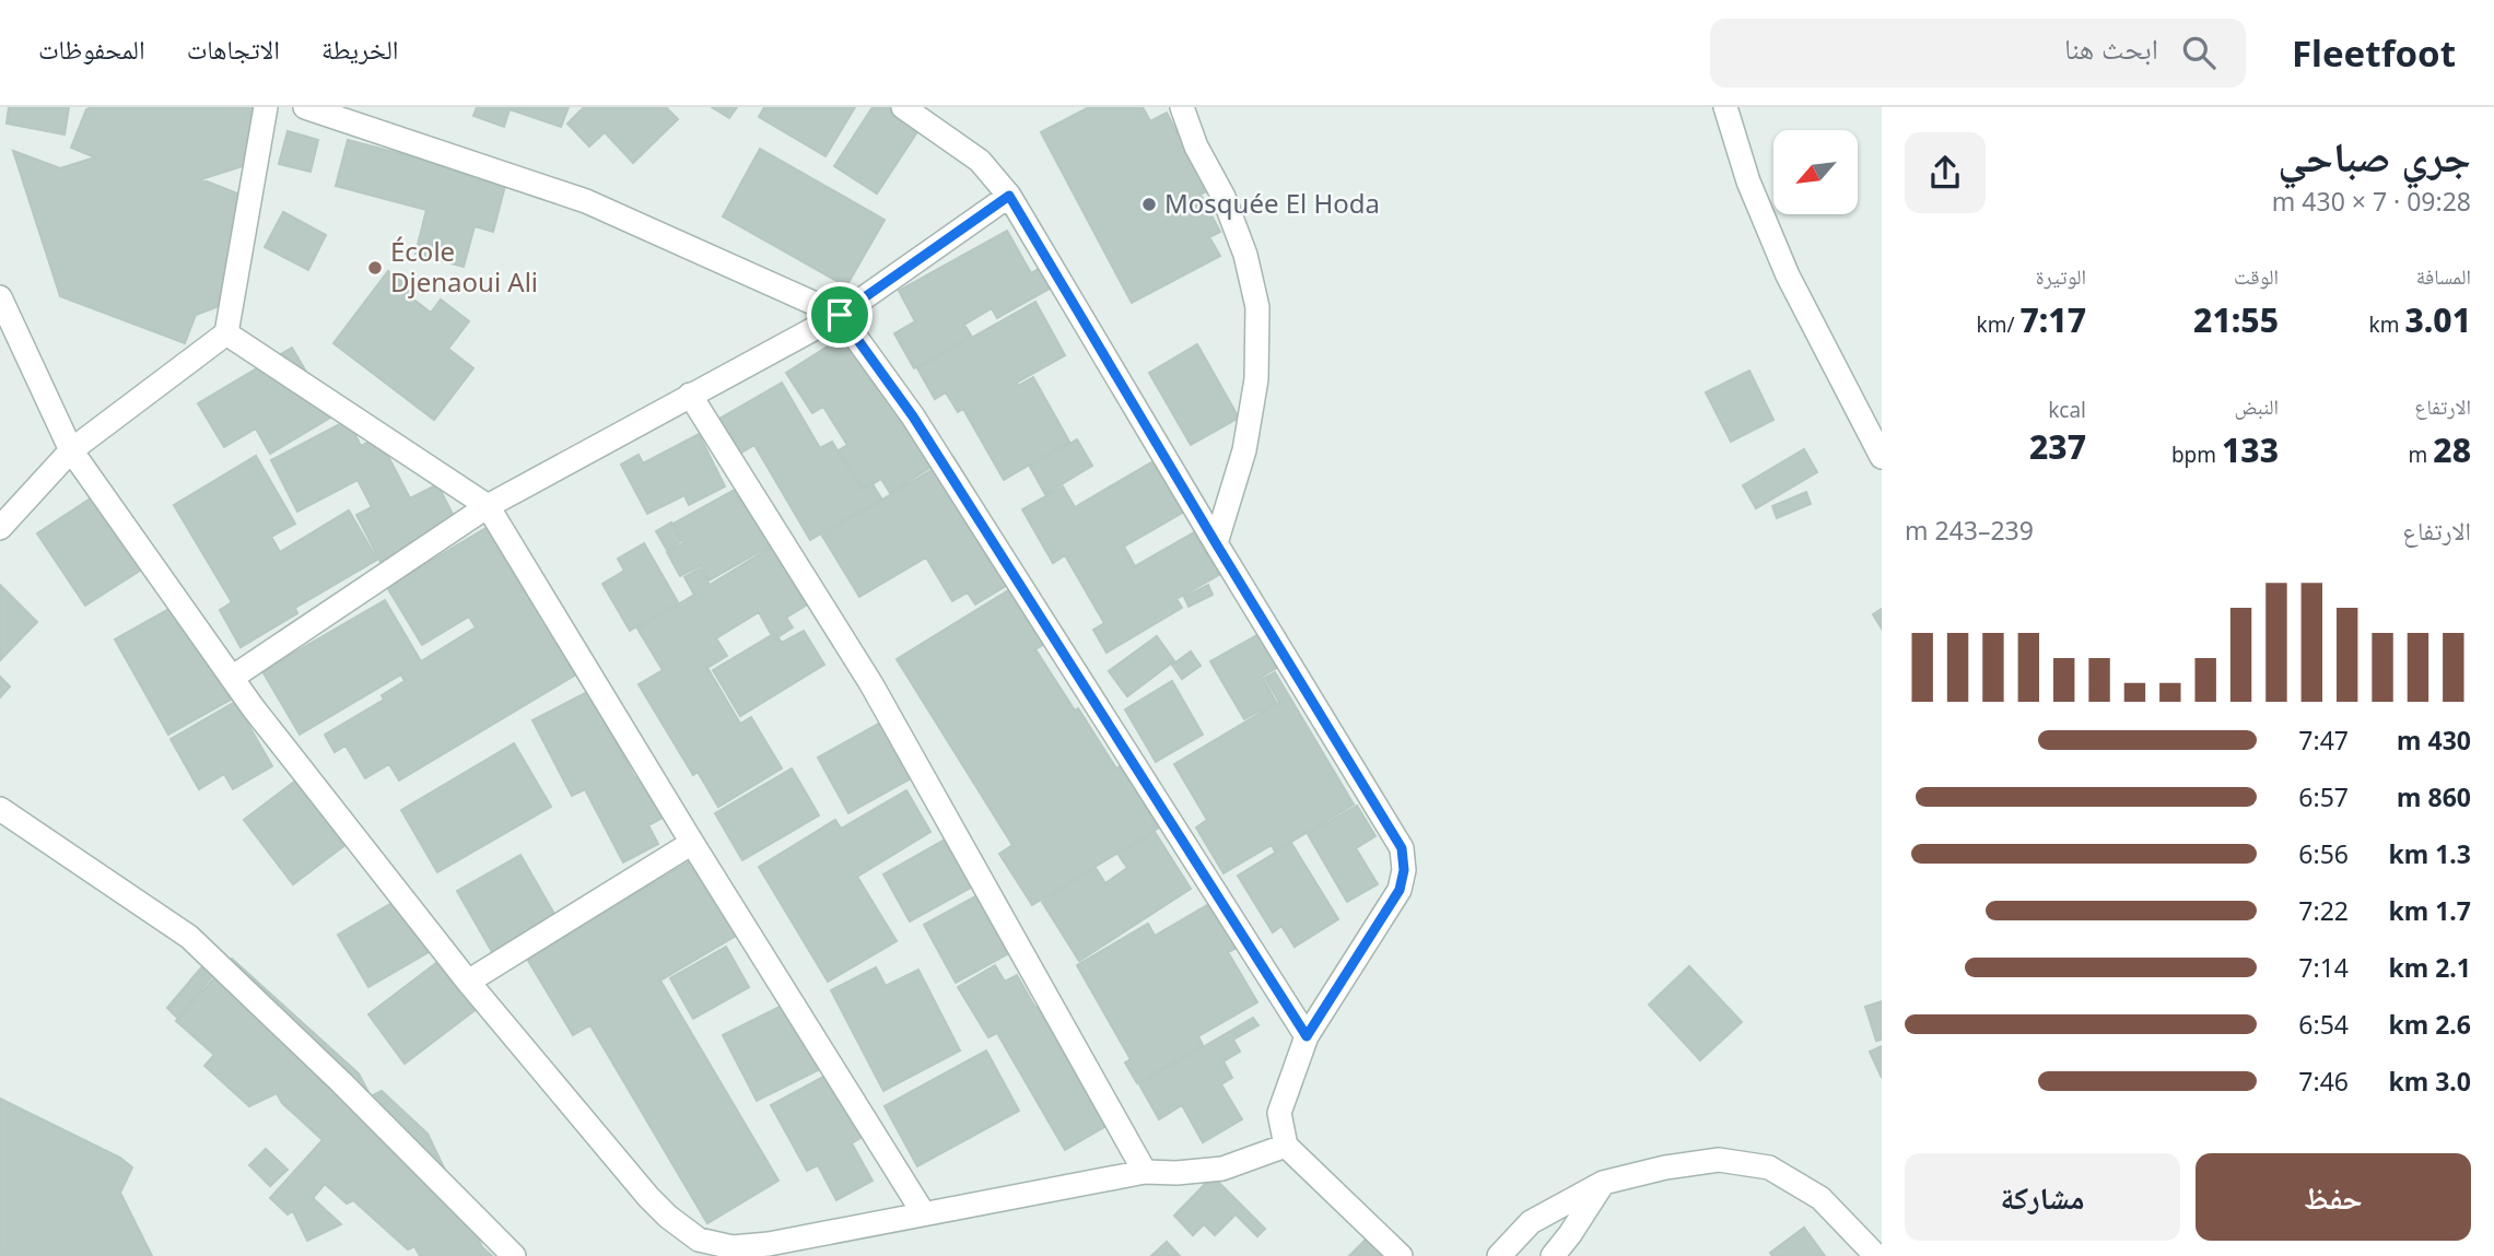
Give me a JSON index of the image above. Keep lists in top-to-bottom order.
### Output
{
  "places": ["Mosquée El Hoda", "École Djenaoui Ali"],
  "north": "bottom left",
  "page": {
    "header": "Fleetfoot",
    "search": "ابحث هنا",
    "nav": ["الخريطة", "الاتجاهات", "المحفوظات"],
    "heading": ["جري صباحي", "09:28 · 7 × 430 m"],
    "stats": [
      ["المسافة", "3.01 km"],
      ["الوقت", "21:55"],
      ["الوتيرة", "7:17 /km"],
      ["الارتفاع", "28 m"],
      ["النبض", "133 bpm"],
      ["kcal", "237"]
    ],
    "chart": ["الارتفاع", "239–243 m"],
    "list": [
      {
        "name": "430 m",
        "note": "7:47"
      },
      {
        "name": "860 m",
        "note": "6:57"
      },
      {
        "name": "1.3 km",
        "note": "6:56"
      },
      {
        "name": "1.7 km",
        "note": "7:22"
      },
      {
        "name": "2.1 km",
        "note": "7:14"
      },
      {
        "name": "2.6 km",
        "note": "6:54"
      },
      {
        "name": "3.0 km",
        "note": "7:46"
      }
    ],
    "buttons": ["حفظ", "مشاركة"]
  }
}
